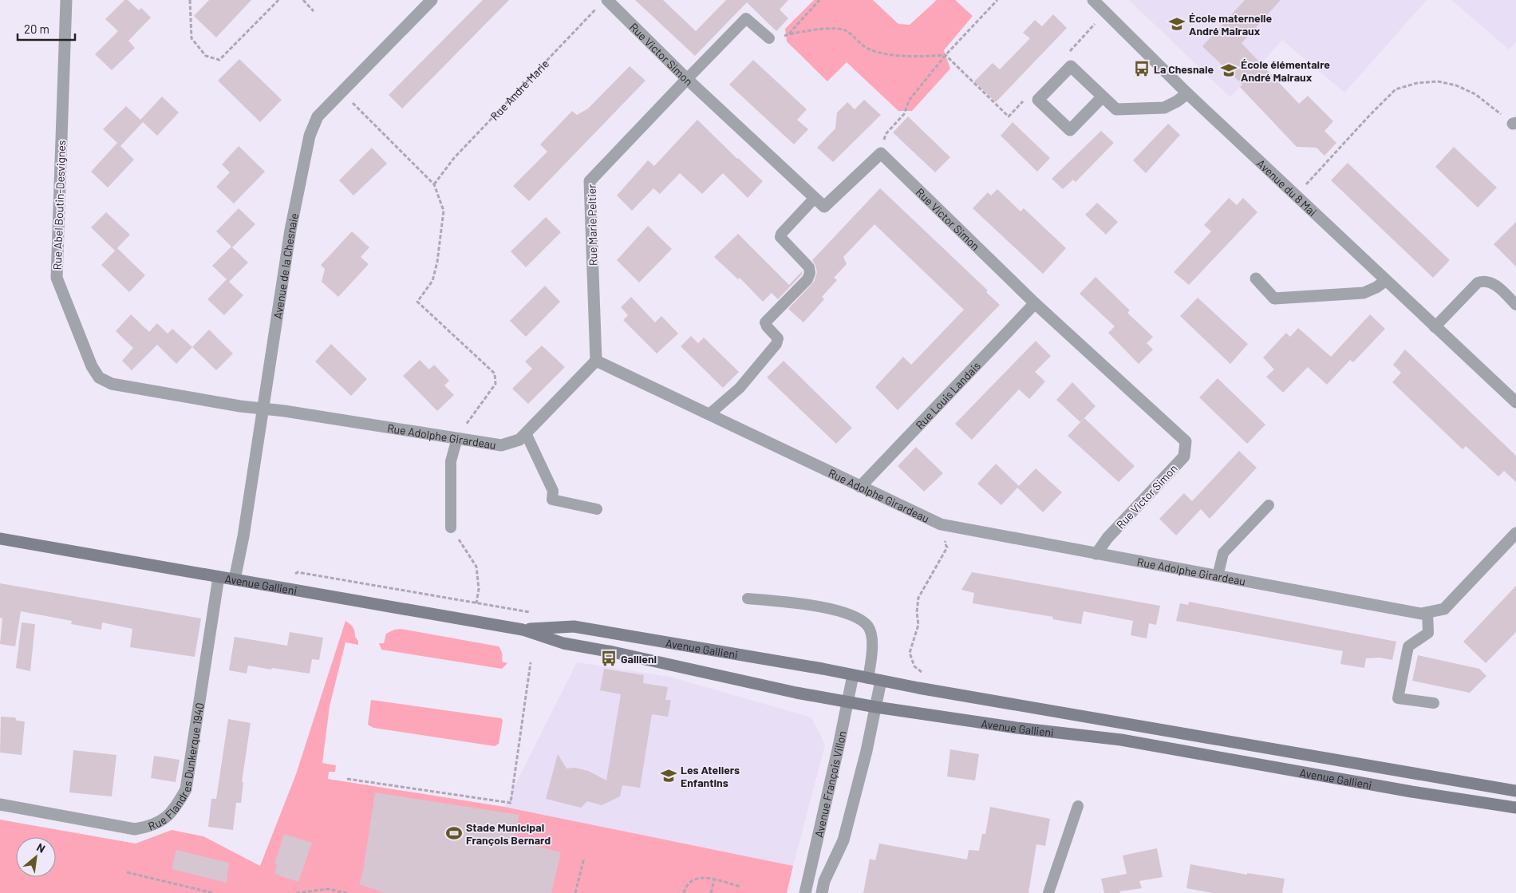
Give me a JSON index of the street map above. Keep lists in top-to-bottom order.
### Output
{
  "streets": {
    "main road": ["Avenue Gallieni"],
    "street": [
      "Rue Victor Simon",
      "Avenue du 8 Mai",
      "Rue Abel Boutin-Desvignes",
      "Rue Marie Peltier",
      "Avenue de la Chesnaie",
      "Rue Louis Landais",
      "Rue Adolphe Girardeau",
      "Rue Flandres Dunkerque 1940",
      "Avenue François Villon"
    ],
    "path": ["Rue André Marie"]
  },
  "crossings": [
    ["Rue Victor Simon", "Rue André Marie"],
    ["Rue Victor Simon", "Rue Marie Peltier"],
    ["Rue Victor Simon", "Rue Louis Landais"],
    ["Rue Victor Simon", "Rue Adolphe Girardeau"],
    ["Rue Abel Boutin-Desvignes", "Avenue de la Chesnaie"],
    ["Rue Abel Boutin-Desvignes", "Rue Adolphe Girardeau"],
    ["Rue Marie Peltier", "Rue Adolphe Girardeau"],
    ["Avenue de la Chesnaie", "Rue Adolphe Girardeau"],
    ["Avenue de la Chesnaie", "Avenue Gallieni"],
    ["Rue Louis Landais", "Rue Adolphe Girardeau"],
    ["Avenue Gallieni", "Rue Flandres Dunkerque 1940"],
    ["Avenue Gallieni", "Avenue François Villon"]
  ],
  "places": {
    "school or university": ["École maternelle André Malraux", "École élémentaire André Malraux", "Les Ateliers Enfantins"],
    "bus stop": ["La Chesnaie", "Gallieni"],
    "sports": ["Stade Municipal François Bernard"]
  },
  "scale_bar": "20 m",
  "north": "top right"
}
